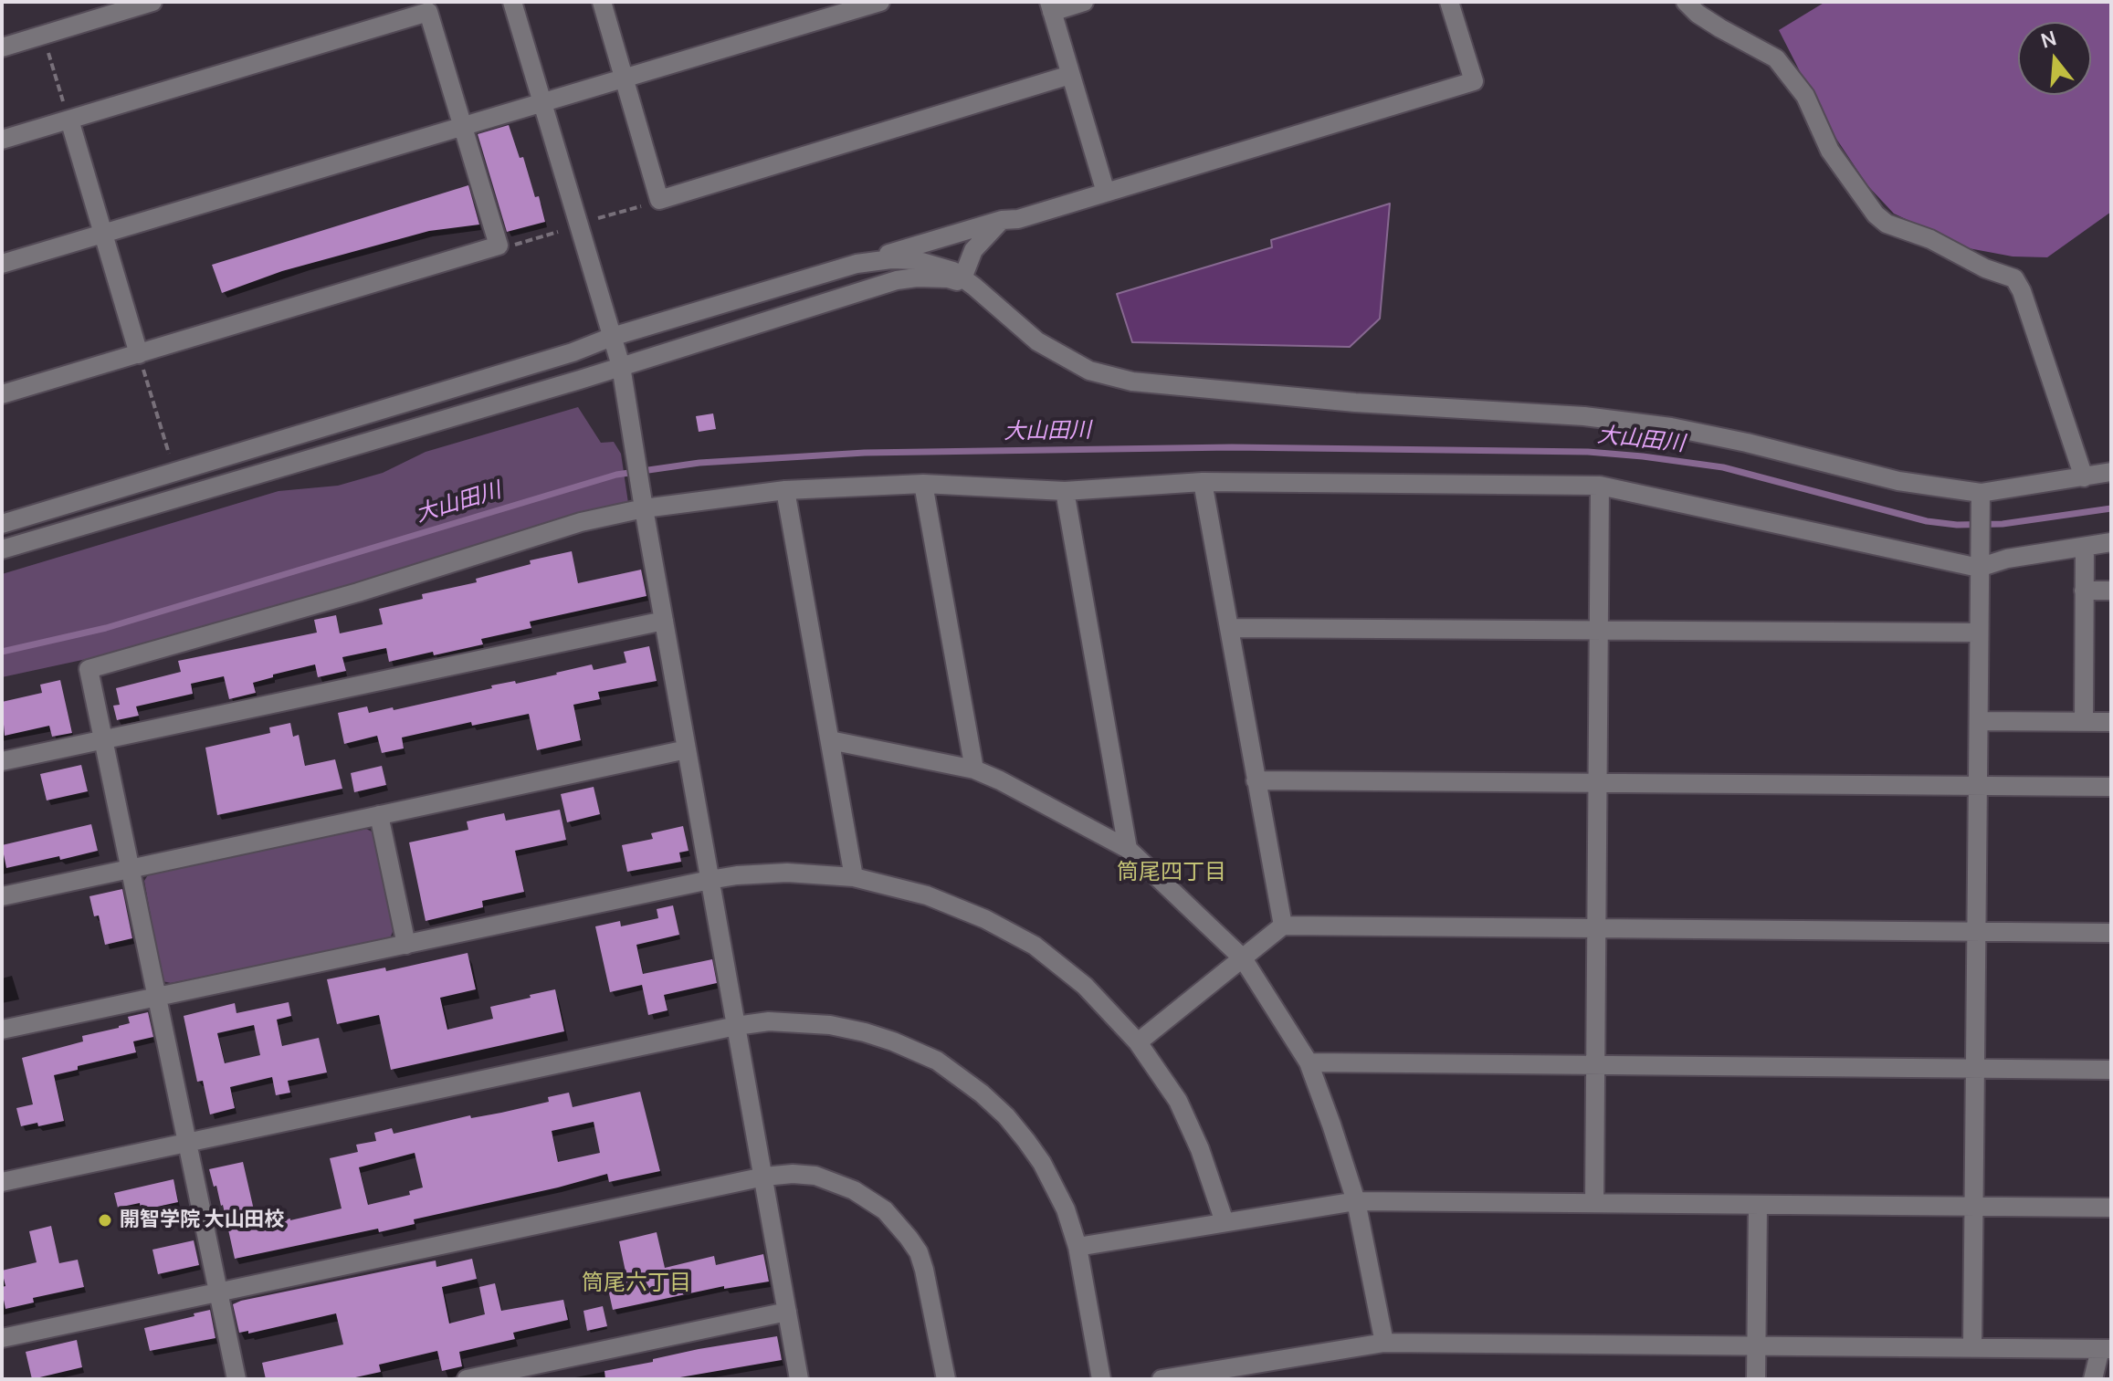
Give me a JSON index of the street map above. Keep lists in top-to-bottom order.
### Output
{
  "districts": ["筒尾四丁目", "筒尾六丁目"],
  "water": ["大山田川"],
  "places": ["開智学院 大山田校"],
  "north": "top"
}
